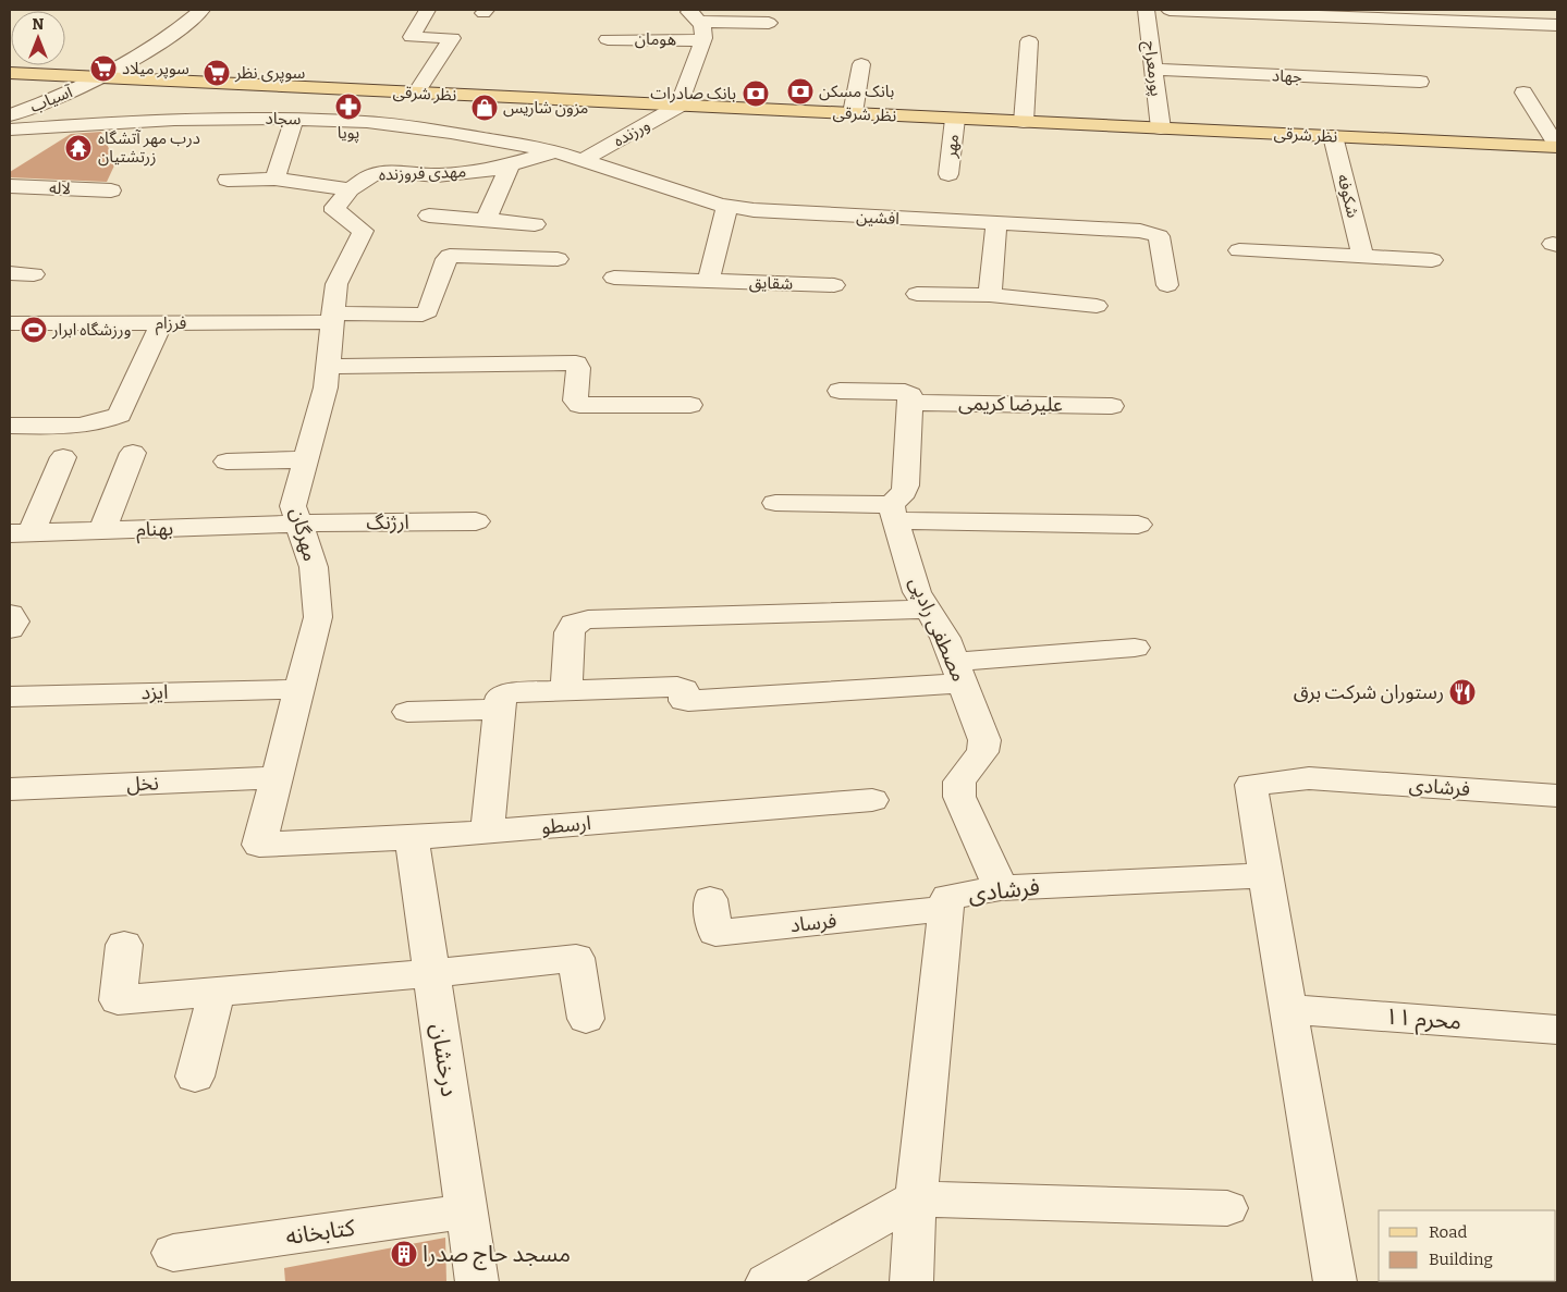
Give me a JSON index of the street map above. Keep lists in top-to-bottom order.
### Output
{
  "streets": {
    "main road": ["نظر شرقی"],
    "street": [
      "هومان",
      "پورمعراج",
      "جهاد",
      "آسیاب",
      "سجاد",
      "ورزنده",
      "مهر",
      "مهدی فروزنده",
      "لاله",
      "شکوفه",
      "افشین",
      "شقایق",
      "فرزام",
      "علیرضا کریمی",
      "ارژنگ",
      "بهنام",
      "مهرگان",
      "مصطفی رادپی",
      "ایزد",
      "نخل",
      "فرشادی",
      "ارسطو",
      "فرساد",
      "۱۱ محرم",
      "درخشان",
      "کتابخانه"
    ]
  },
  "crossings": [
    ["پورمعراج", "جهاد"],
    ["پورمعراج", "نظر شرقی"],
    ["نظر شرقی", "آسیاب"],
    ["نظر شرقی", "ورزنده"],
    ["نظر شرقی", "مهر"],
    ["نظر شرقی", "شکوفه"],
    ["سجاد", "مهدی فروزنده"],
    ["سجاد", "افشین"],
    ["ورزنده", "افشین"],
    ["مهدی فروزنده", "افشین"],
    ["مهدی فروزنده", "مهرگان"],
    ["فرزام", "مهرگان"],
    ["ارژنگ", "بهنام"],
    ["ارژنگ", "مهرگان"],
    ["بهنام", "مهرگان"],
    ["مهرگان", "ایزد"],
    ["مهرگان", "نخل"],
    ["مهرگان", "ارسطو"],
    ["مصطفی رادپی", "فرشادی"],
    ["فرشادی", "فرساد"],
    ["فرشادی", "۱۱ محرم"],
    ["ارسطو", "درخشان"],
    ["درخشان", "کتابخانه"]
  ],
  "places": {
    "supermarket": ["سوپر میلاد", "سوپری نظر"],
    "bank": ["بانک مسکن", "بانک صادرات"],
    "pharmacy": ["پویا"],
    "shop": ["مزون شاریس"],
    "temple": ["درب مهر آتشگاه زرتشتیان"],
    "sports": ["ورزشگاه ابرار"],
    "restaurant": ["رستوران شرکت برق"],
    "building": ["مسجد حاج صدرا"]
  },
  "legend": ["Road", "Building"],
  "north": "top"
}
